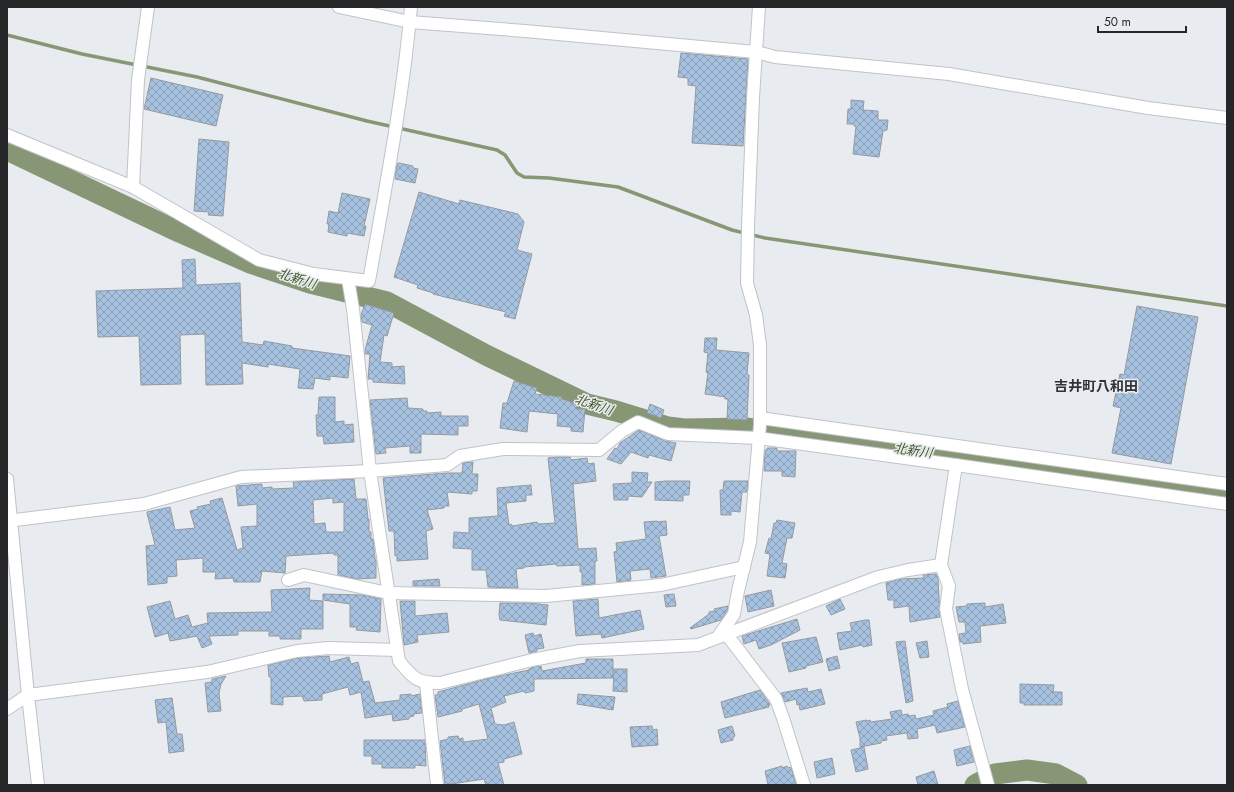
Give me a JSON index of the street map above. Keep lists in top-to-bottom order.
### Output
{
  "districts": ["吉井町八和田"],
  "water": ["北新川"],
  "scale_bar": "50 m"
}
